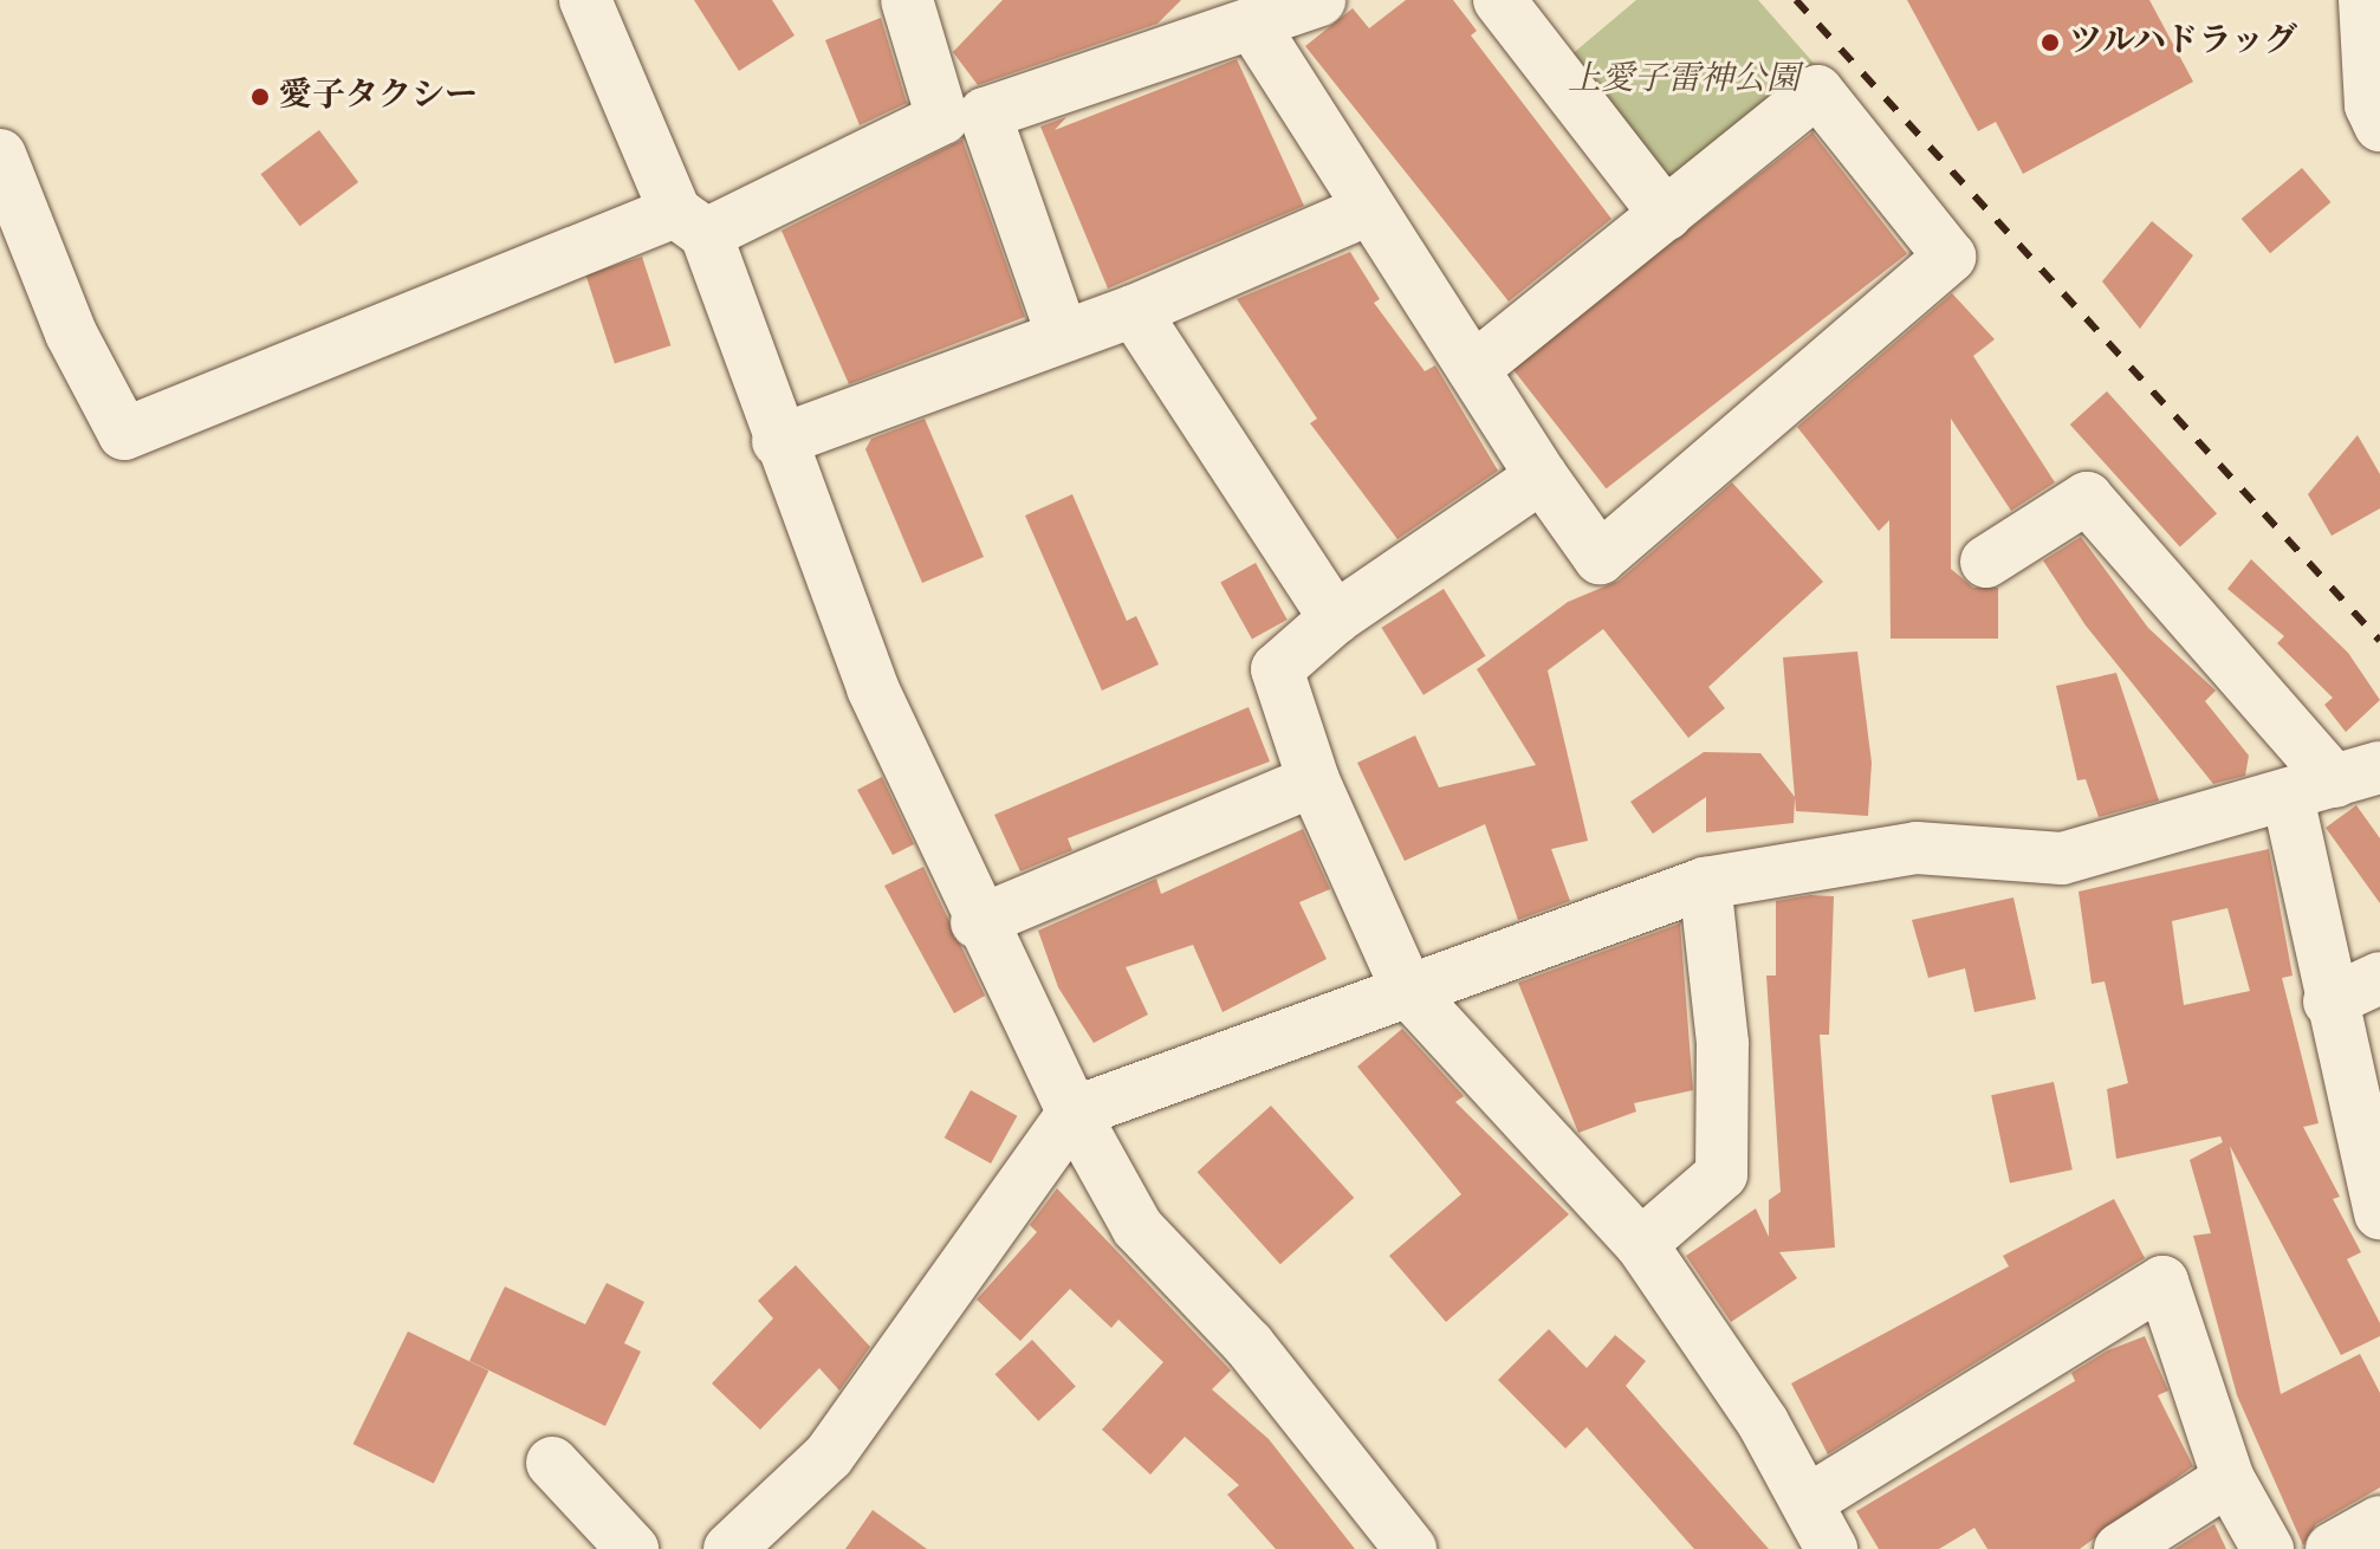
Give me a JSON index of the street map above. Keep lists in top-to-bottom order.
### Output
{
  "parks": ["上愛子雷神公園"],
  "places": ["ツルハドラッグ", "愛子タクシー"]
}
